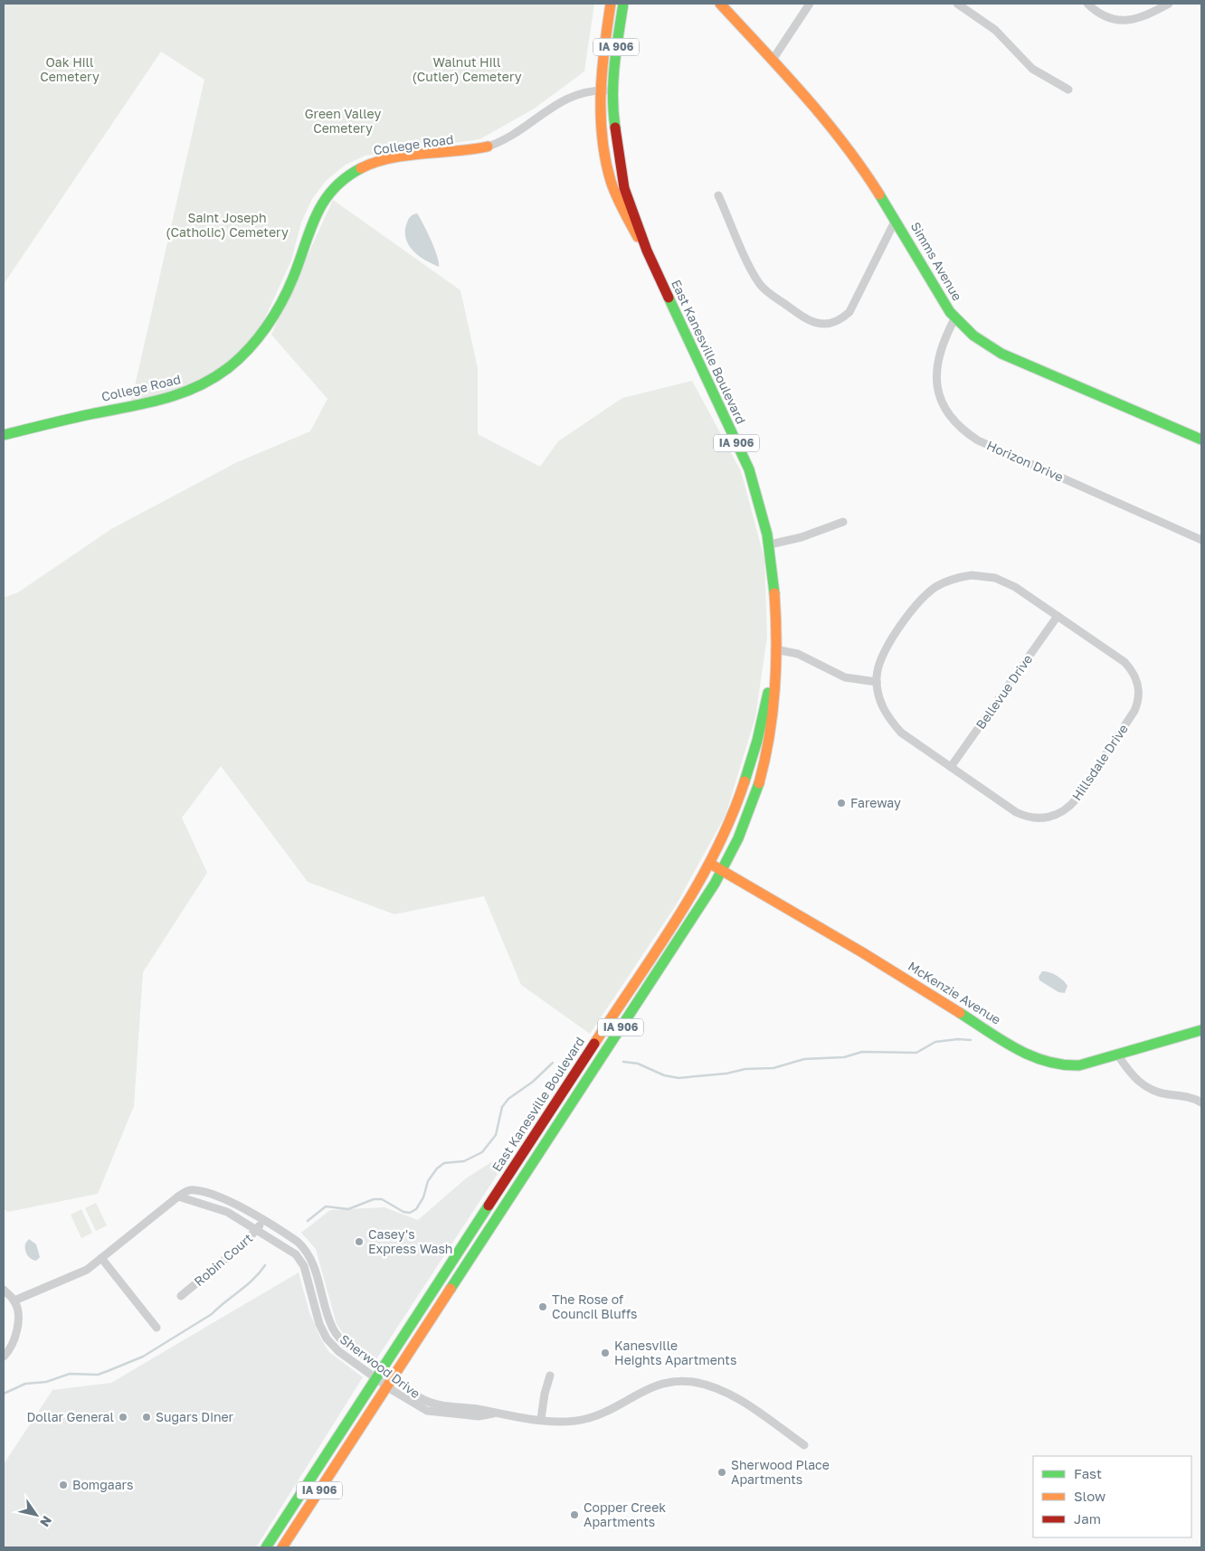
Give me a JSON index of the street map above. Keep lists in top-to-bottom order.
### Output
{
  "streets": {
    "main road": [
      "IA 906",
      "College Road",
      "Simms Avenue",
      "East Kanesville Boulevard",
      "McKenzie Avenue"
    ],
    "street": [
      "Horizon Drive",
      "Bellevue Drive",
      "Hillsdale Drive",
      "Robin Court",
      "Sherwood Drive"
    ]
  },
  "crossings": [
    ["College Road", "East Kanesville Boulevard"],
    ["Simms Avenue", "Horizon Drive"],
    ["East Kanesville Boulevard", "McKenzie Avenue"],
    ["East Kanesville Boulevard", "Sherwood Drive"],
    ["Bellevue Drive", "Hillsdale Drive"],
    ["Robin Court", "Sherwood Drive"]
  ],
  "parks": [
    "Oak Hill Cemetery",
    "Walnut Hill (Cutler) Cemetery",
    "Green Valley Cemetery",
    "Saint Joseph (Catholic) Cemetery"
  ],
  "places": [
    "Fareway",
    "Casey's Express Wash",
    "The Rose of Council Bluffs",
    "Kanesville Heights Apartments",
    "Dollar General",
    "Sugars Diner",
    "Sherwood Place Apartments",
    "Bomgaars",
    "Copper Creek Apartments"
  ],
  "legend": ["Fast", "Slow", "Jam"],
  "north": "bottom right"
}
